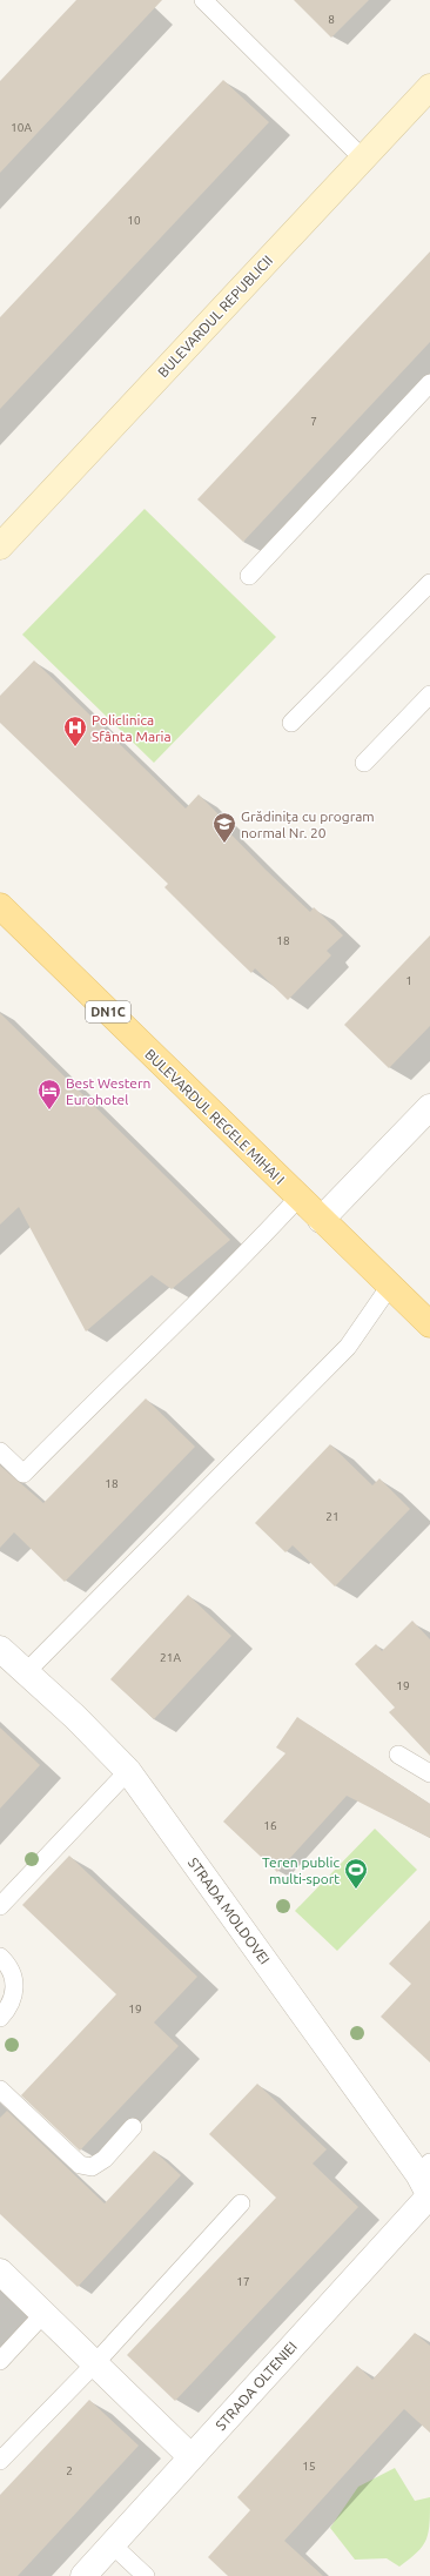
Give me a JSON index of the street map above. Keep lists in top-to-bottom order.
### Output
{
  "streets": {
    "main road": ["DN1C", "BULEVARDUL REGELE MIHAI I"],
    "street": ["BULEVARDUL REPUBLICII", "STRADA MOLDOVEI", "STRADA OLTENIEI"]
  },
  "crossings": [
    ["STRADA MOLDOVEI", "STRADA OLTENIEI"]
  ],
  "places": {
    "hospital": ["Policlinica Sfânta Maria"],
    "school or university": ["Grădinița cu program normal Nr. 20"],
    "hotel": ["Best Western Eurohotel"],
    "sports": ["Teren public multi-sport"]
  },
  "house_numbers": [
    "8",
    "10A",
    "10",
    "7",
    "18",
    "1",
    "18",
    "21",
    "21A",
    "19",
    "16",
    "19",
    "17",
    "15",
    "2"
  ]
}
